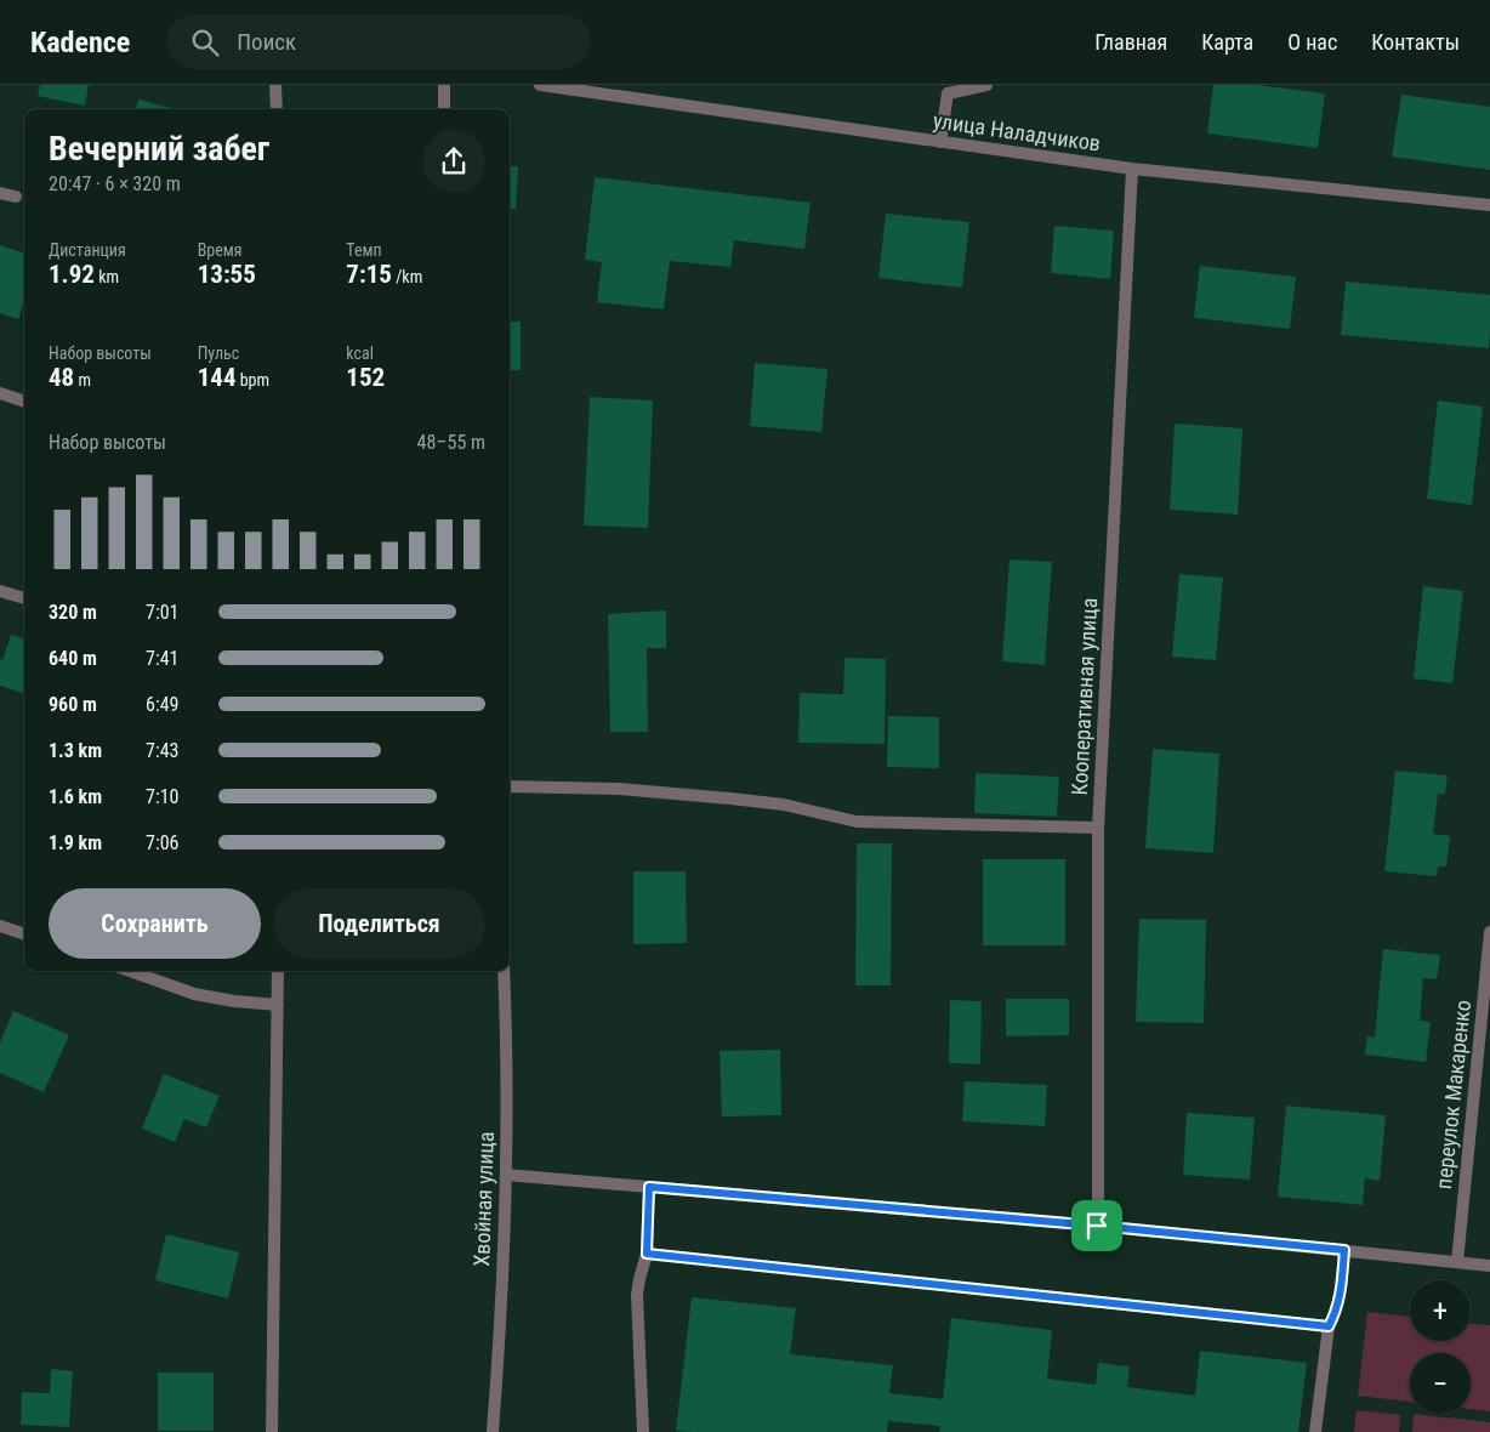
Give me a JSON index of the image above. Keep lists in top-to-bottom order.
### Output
{
  "streets": {
    "street": [
      "улица Наладчиков",
      "Кооперативная улица",
      "переулок Макаренко",
      "Хвойная улица"
    ]
  },
  "crossings": [
    ["улица Наладчиков", "Кооперативная улица"]
  ],
  "page": {
    "header": "Kadence",
    "search": "Поиск",
    "nav": [
      "Главная",
      "Карта",
      "О нас",
      "Контакты"
    ],
    "heading": ["Вечерний забег", "20:47 · 6 × 320 m"],
    "stats": [
      ["Дистанция", "1.92 km"],
      ["Время", "13:55"],
      ["Темп", "7:15 /km"],
      ["Набор высоты", "48 m"],
      ["Пульс", "144 bpm"],
      ["kcal", "152"]
    ],
    "chart": ["Набор высоты", "48–55 m"],
    "list": [
      {
        "name": "320 m",
        "note": "7:01"
      },
      {
        "name": "640 m",
        "note": "7:41"
      },
      {
        "name": "960 m",
        "note": "6:49"
      },
      {
        "name": "1.3 km",
        "note": "7:43"
      },
      {
        "name": "1.6 km",
        "note": "7:10"
      },
      {
        "name": "1.9 km",
        "note": "7:06"
      }
    ],
    "buttons": ["Сохранить", "Поделиться"],
    "map_buttons": ["+", "−"]
  }
}
